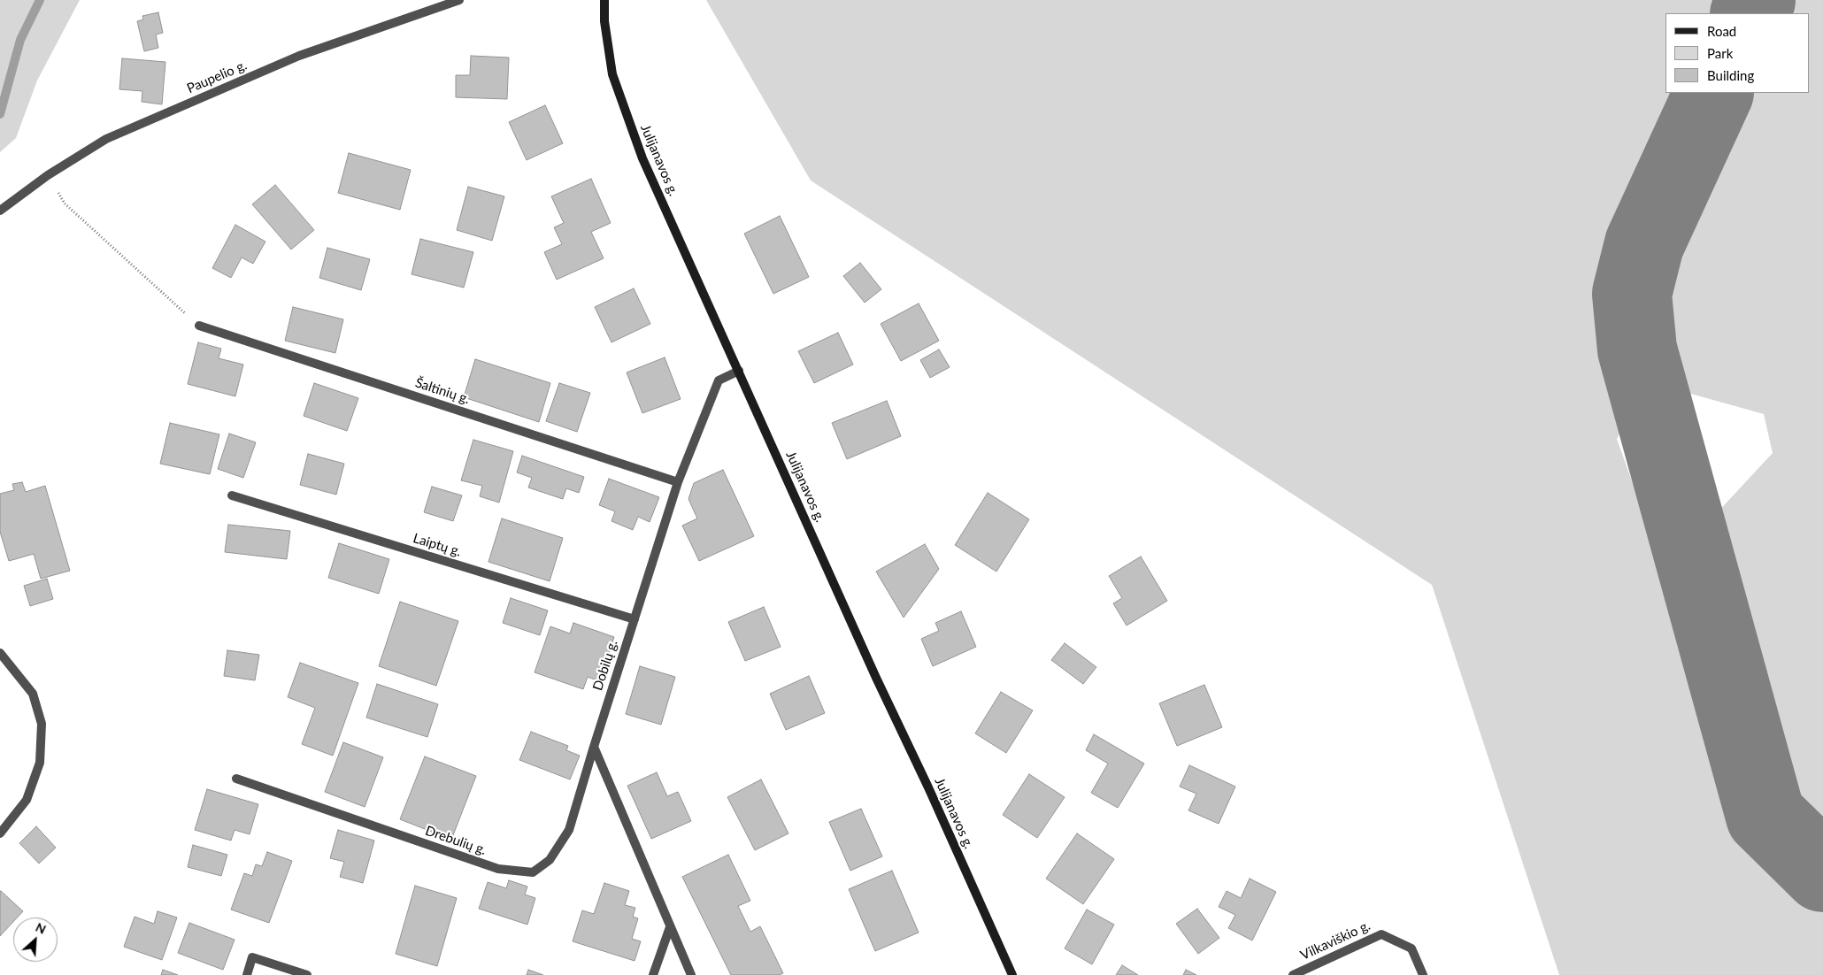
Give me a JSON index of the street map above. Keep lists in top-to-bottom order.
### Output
{
  "streets": {
    "main road": ["Julijanavos g."],
    "street": [
      "Paupelio g.",
      "Šaltinių g.",
      "Laiptų g.",
      "Dobilų g.",
      "Drebulių g.",
      "Vilkaviškio g."
    ]
  },
  "crossings": [
    ["Julijanavos g.", "Dobilų g."],
    ["Šaltinių g.", "Dobilų g."],
    ["Laiptų g.", "Dobilų g."],
    ["Dobilų g.", "Drebulių g."]
  ],
  "legend": ["Road", "Park", "Building"],
  "north": "top right"
}
